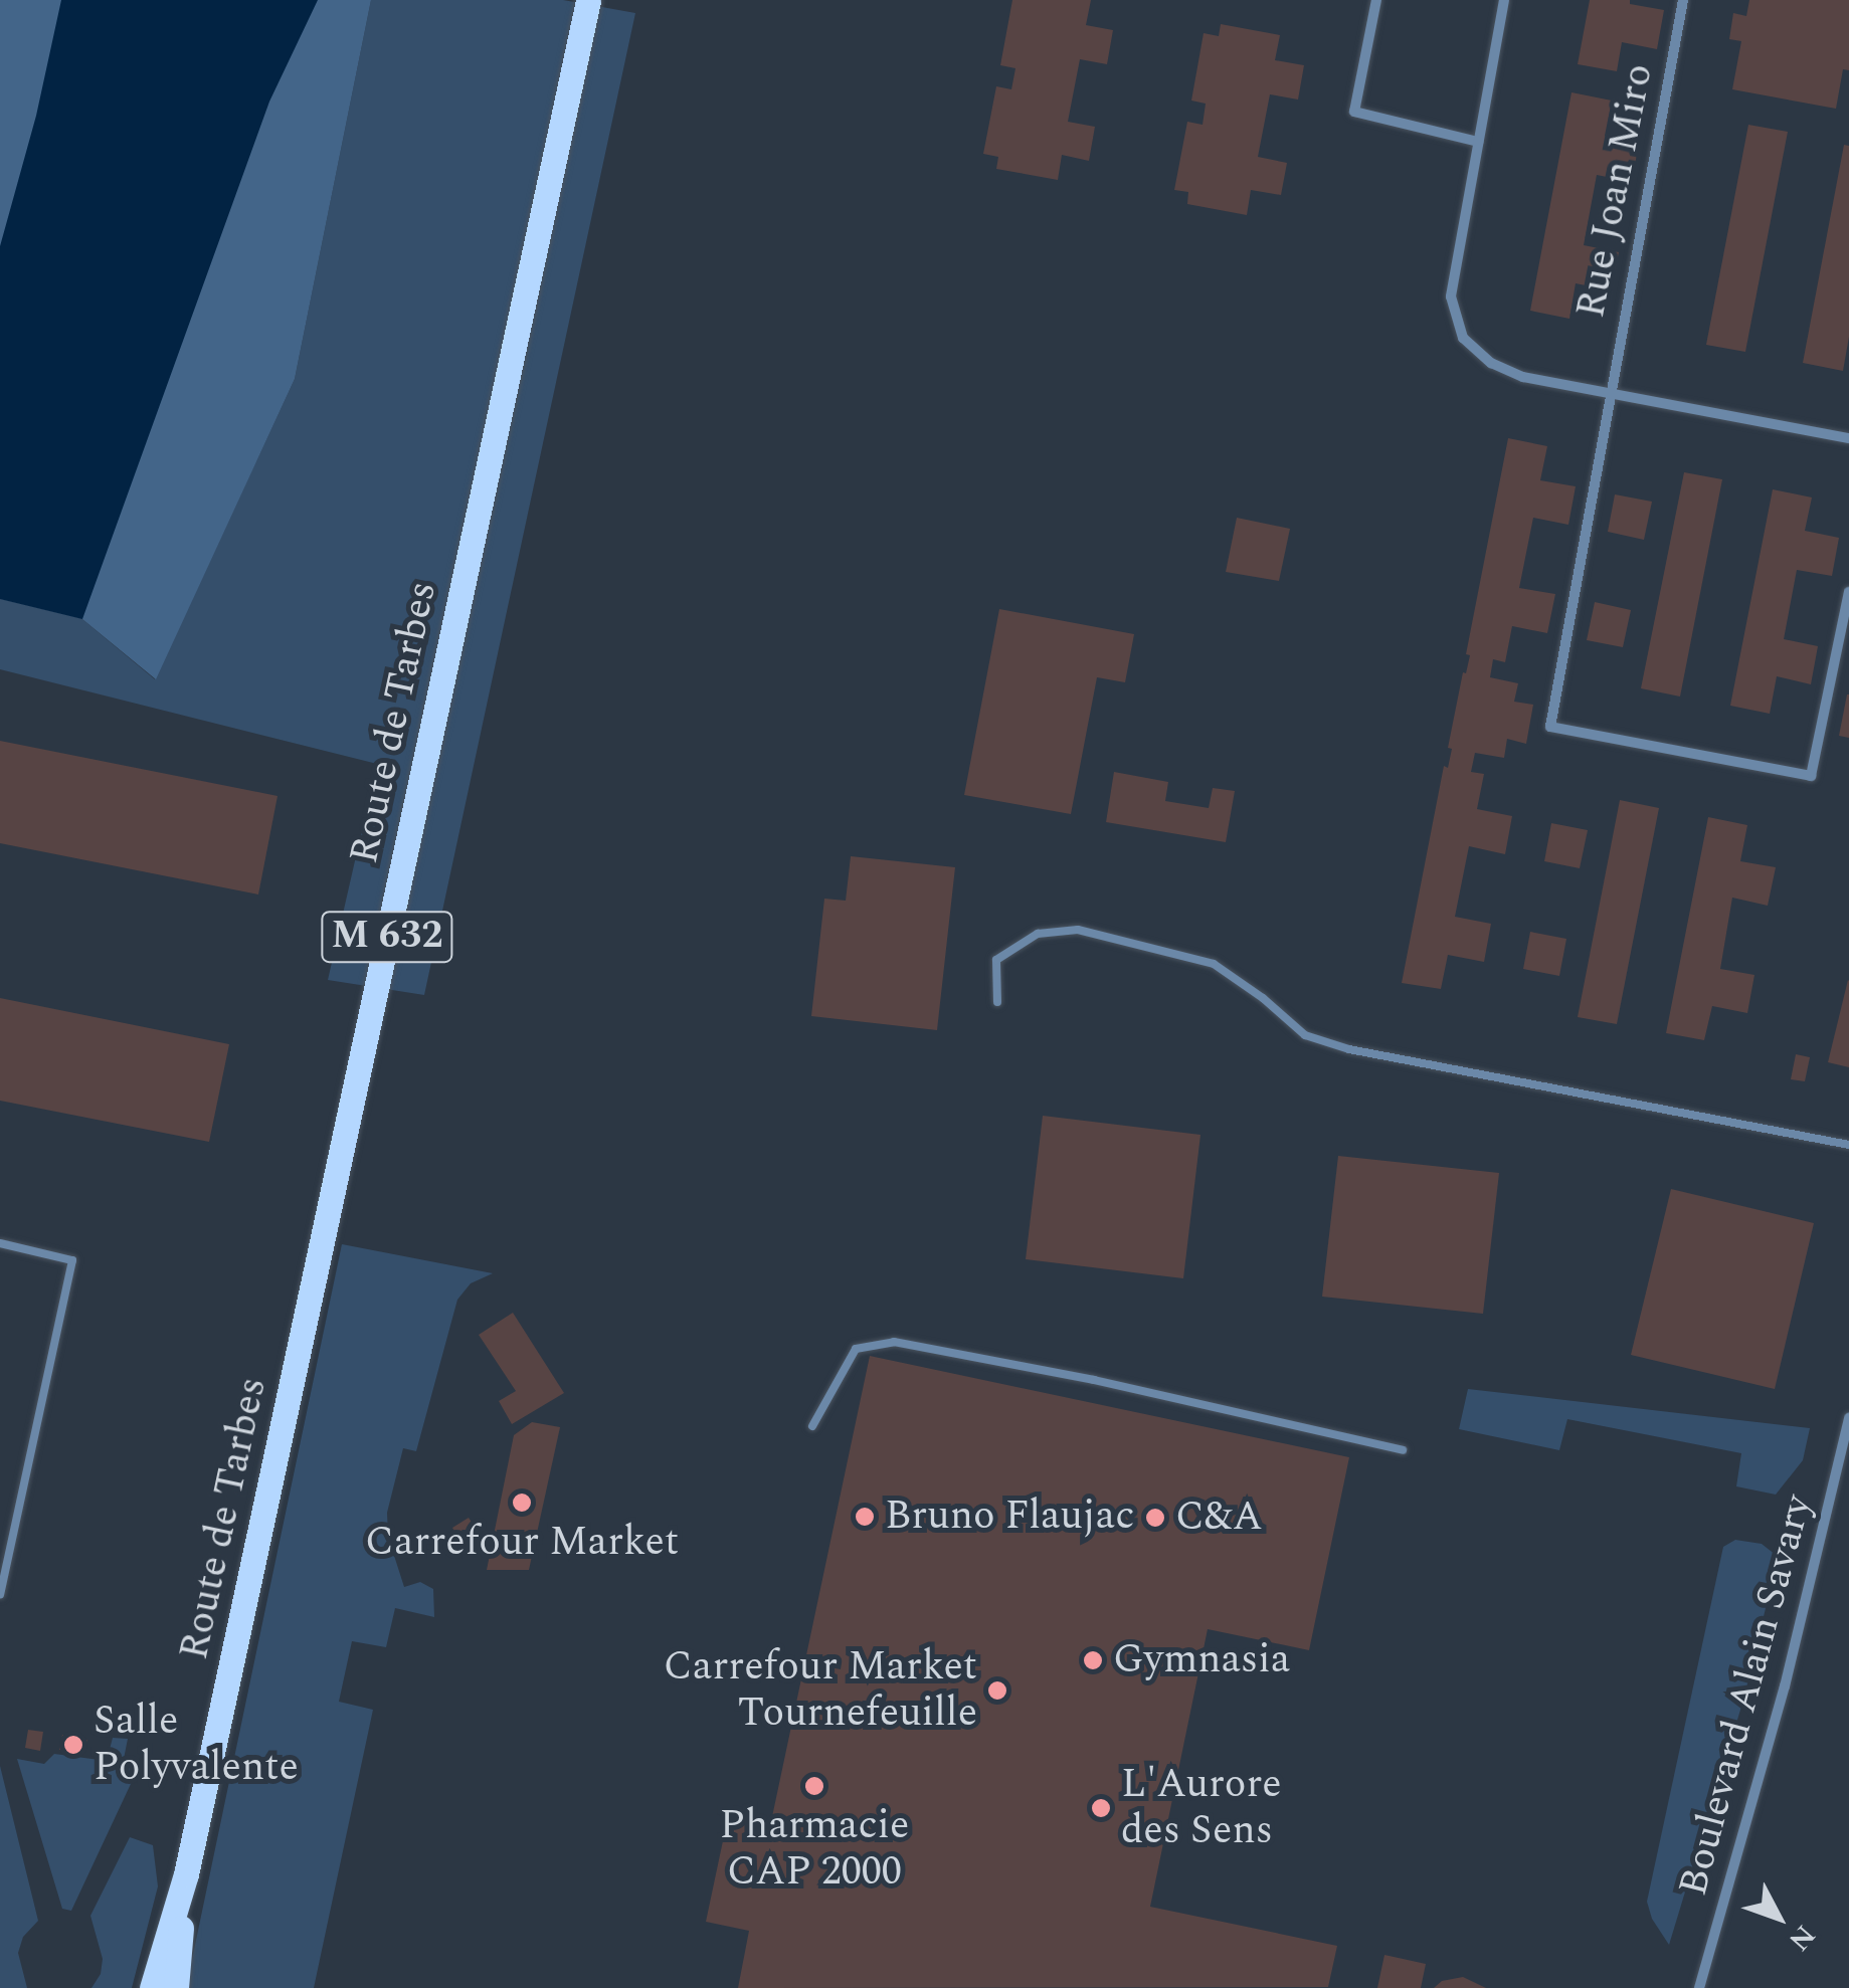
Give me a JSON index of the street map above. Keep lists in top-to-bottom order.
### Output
{
  "streets": {
    "main road": ["Route de Tarbes", "M 632"],
    "street": ["Rue Joan Miro", "Boulevard Alain Savary"]
  },
  "places": [
    "Carrefour Market",
    "Bruno Flaujac",
    "C&A",
    "Gymnasia",
    "Carrefour Market Tournefeuille",
    "Salle Polyvalente",
    "Pharmacie CAP 2000",
    "L'Aurore des Sens"
  ],
  "north": "bottom right"
}
